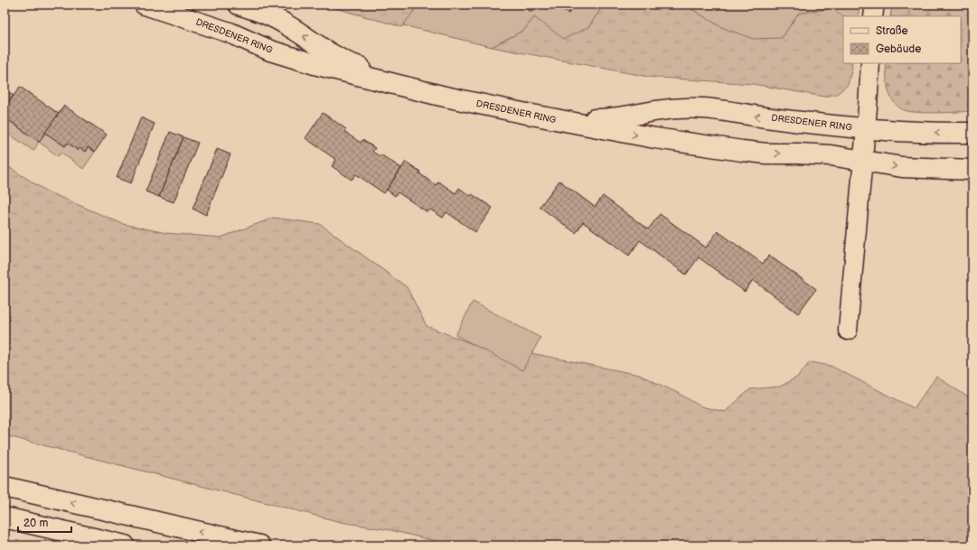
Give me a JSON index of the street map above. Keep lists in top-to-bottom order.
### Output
{
  "streets": {
    "main road": ["DRESDENER RING"]
  },
  "legend": ["Straße", "Gebäude"],
  "scale_bar": "20 m"
}
